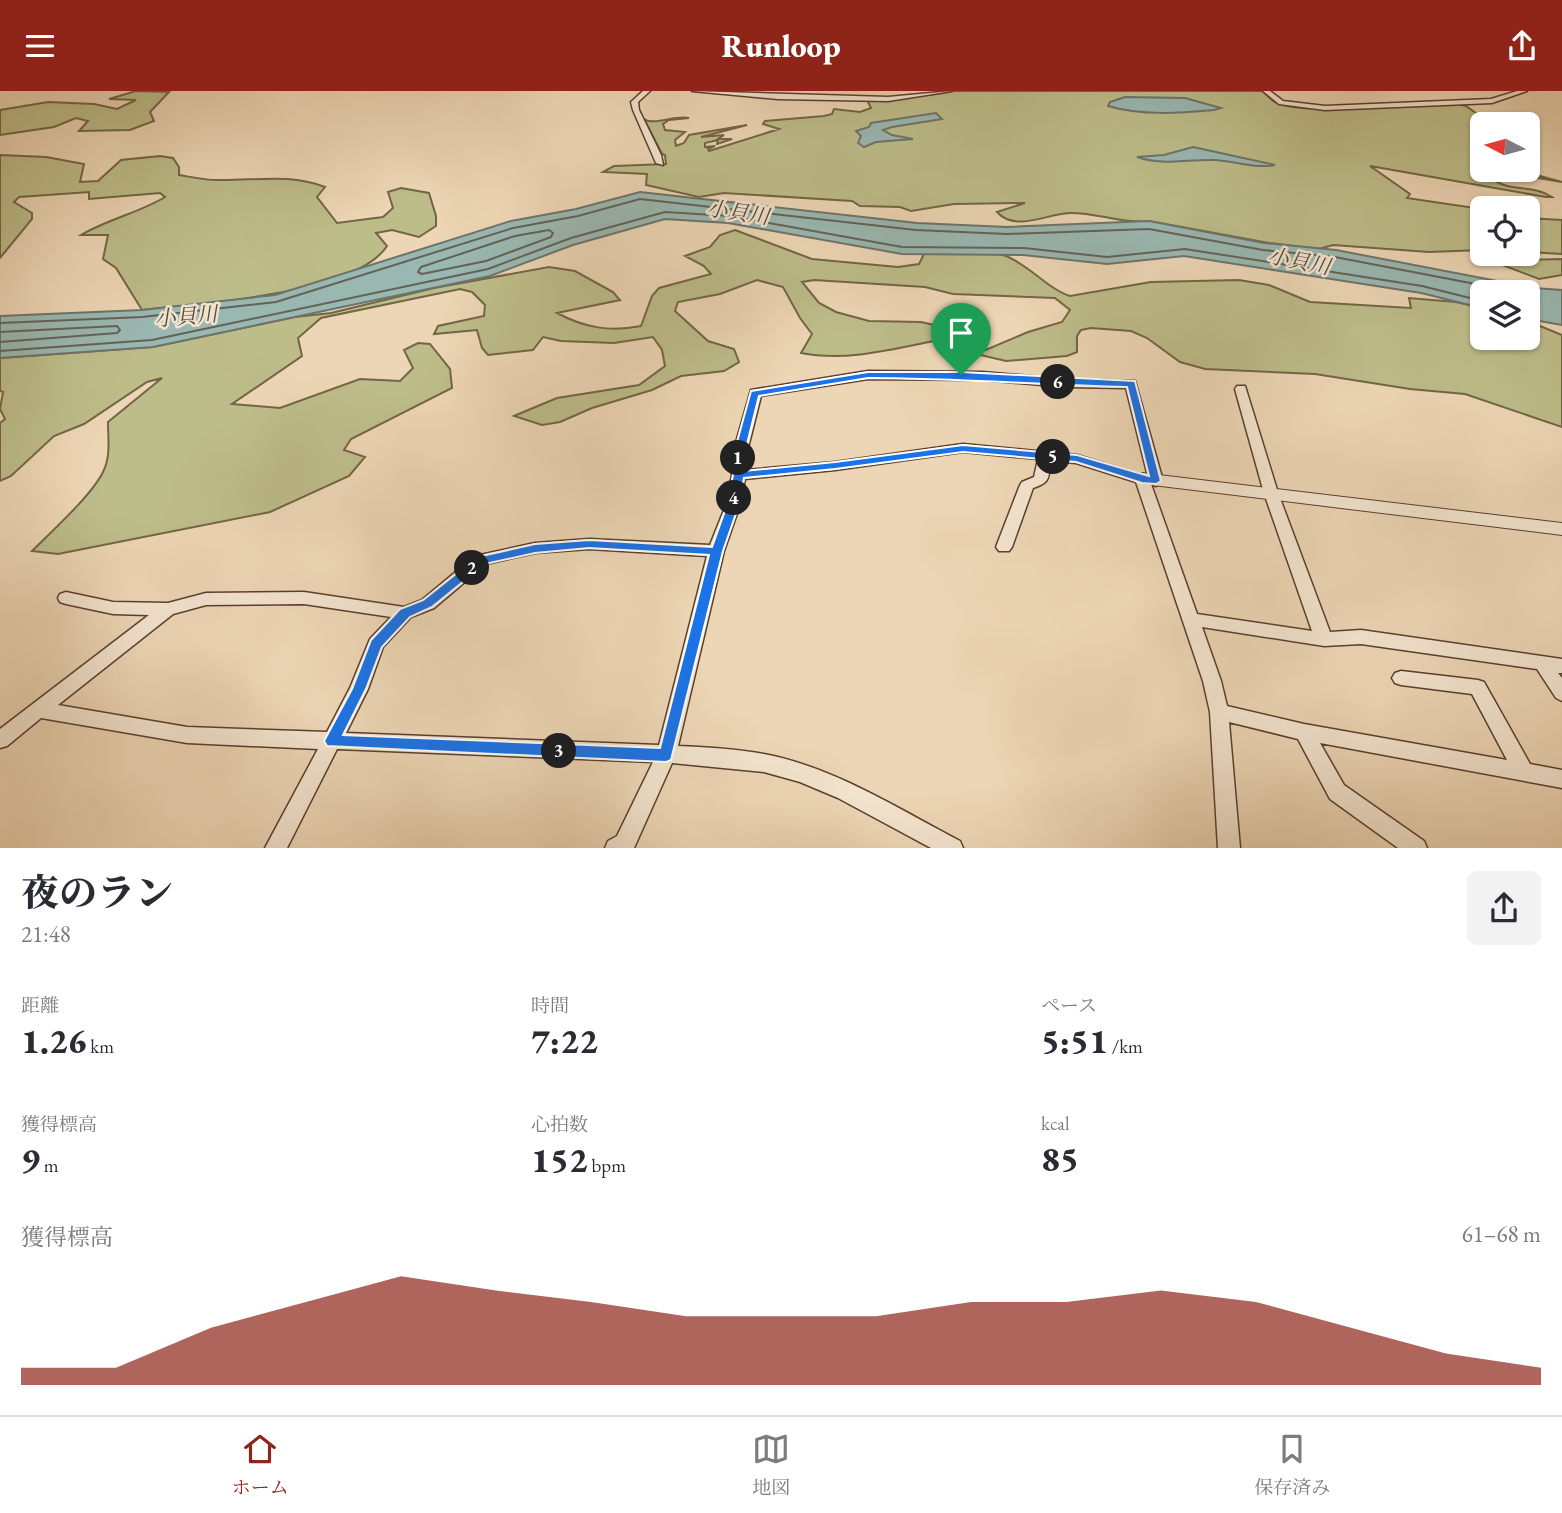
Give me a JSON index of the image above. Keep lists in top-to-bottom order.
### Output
{
  "water": ["小貝川"],
  "north": "left",
  "page": {
    "header": "Runloop",
    "pins": [
      "6",
      "5",
      "1",
      "4",
      "2",
      "3"
    ],
    "heading": ["夜のラン", "21:48"],
    "stats": [
      ["距離", "1.26 km"],
      ["時間", "7:22"],
      ["ペース", "5:51 /km"],
      ["獲得標高", "9 m"],
      ["心拍数", "152 bpm"],
      ["kcal", "85"]
    ],
    "chart": ["獲得標高", "61–68 m"],
    "tabs": ["ホーム", "地図", "保存済み"]
  }
}
